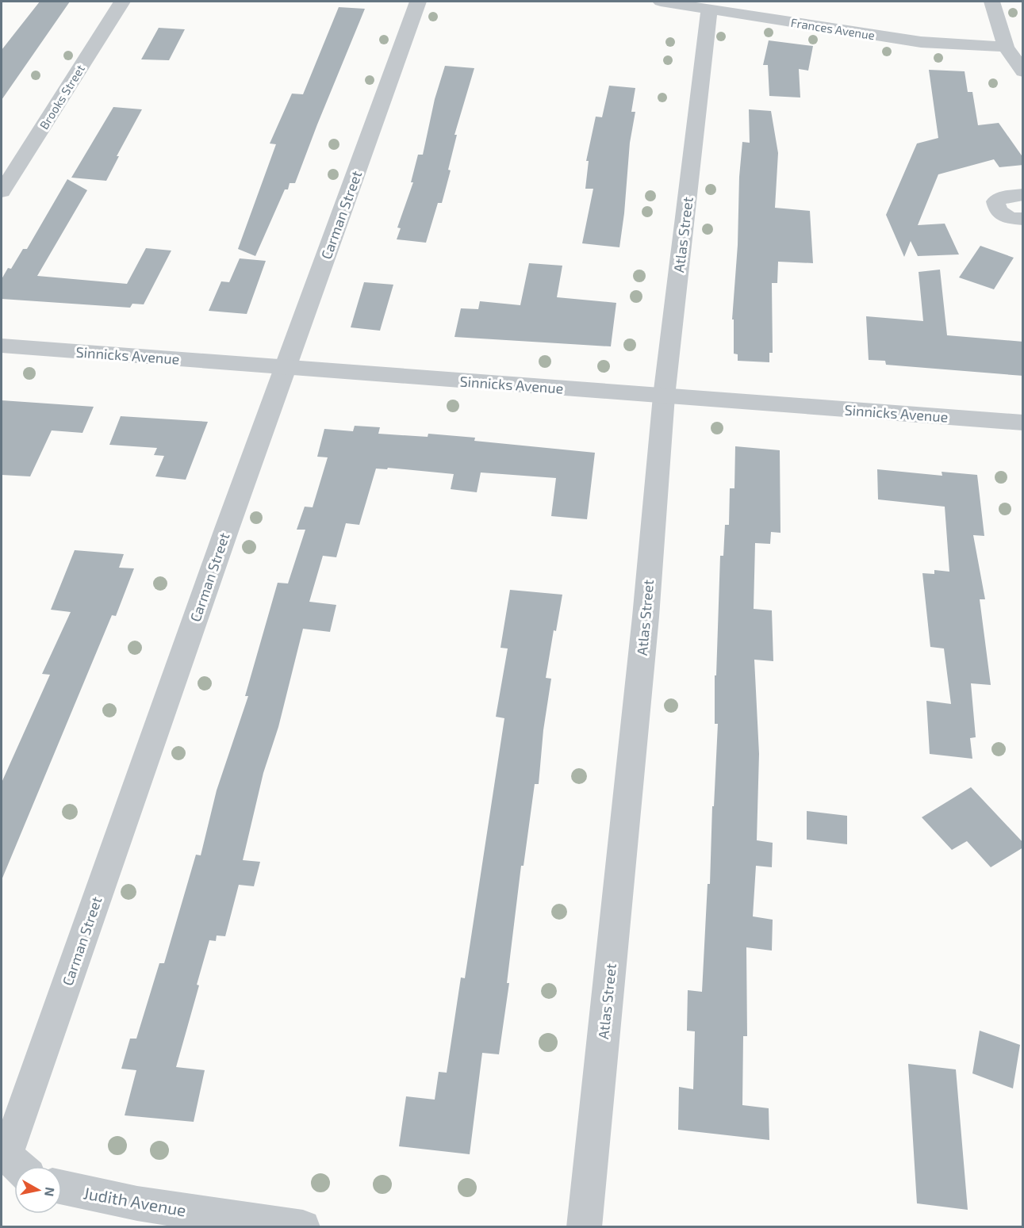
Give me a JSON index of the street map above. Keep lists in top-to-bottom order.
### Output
{
  "streets": {
    "street": [
      "Frances Avenue",
      "Brooks Street",
      "Carman Street",
      "Atlas Street",
      "Sinnicks Avenue",
      "Judith Avenue"
    ]
  },
  "crossings": [
    ["Frances Avenue", "Atlas Street"],
    ["Carman Street", "Sinnicks Avenue"],
    ["Atlas Street", "Sinnicks Avenue"]
  ],
  "north": "right"
}
